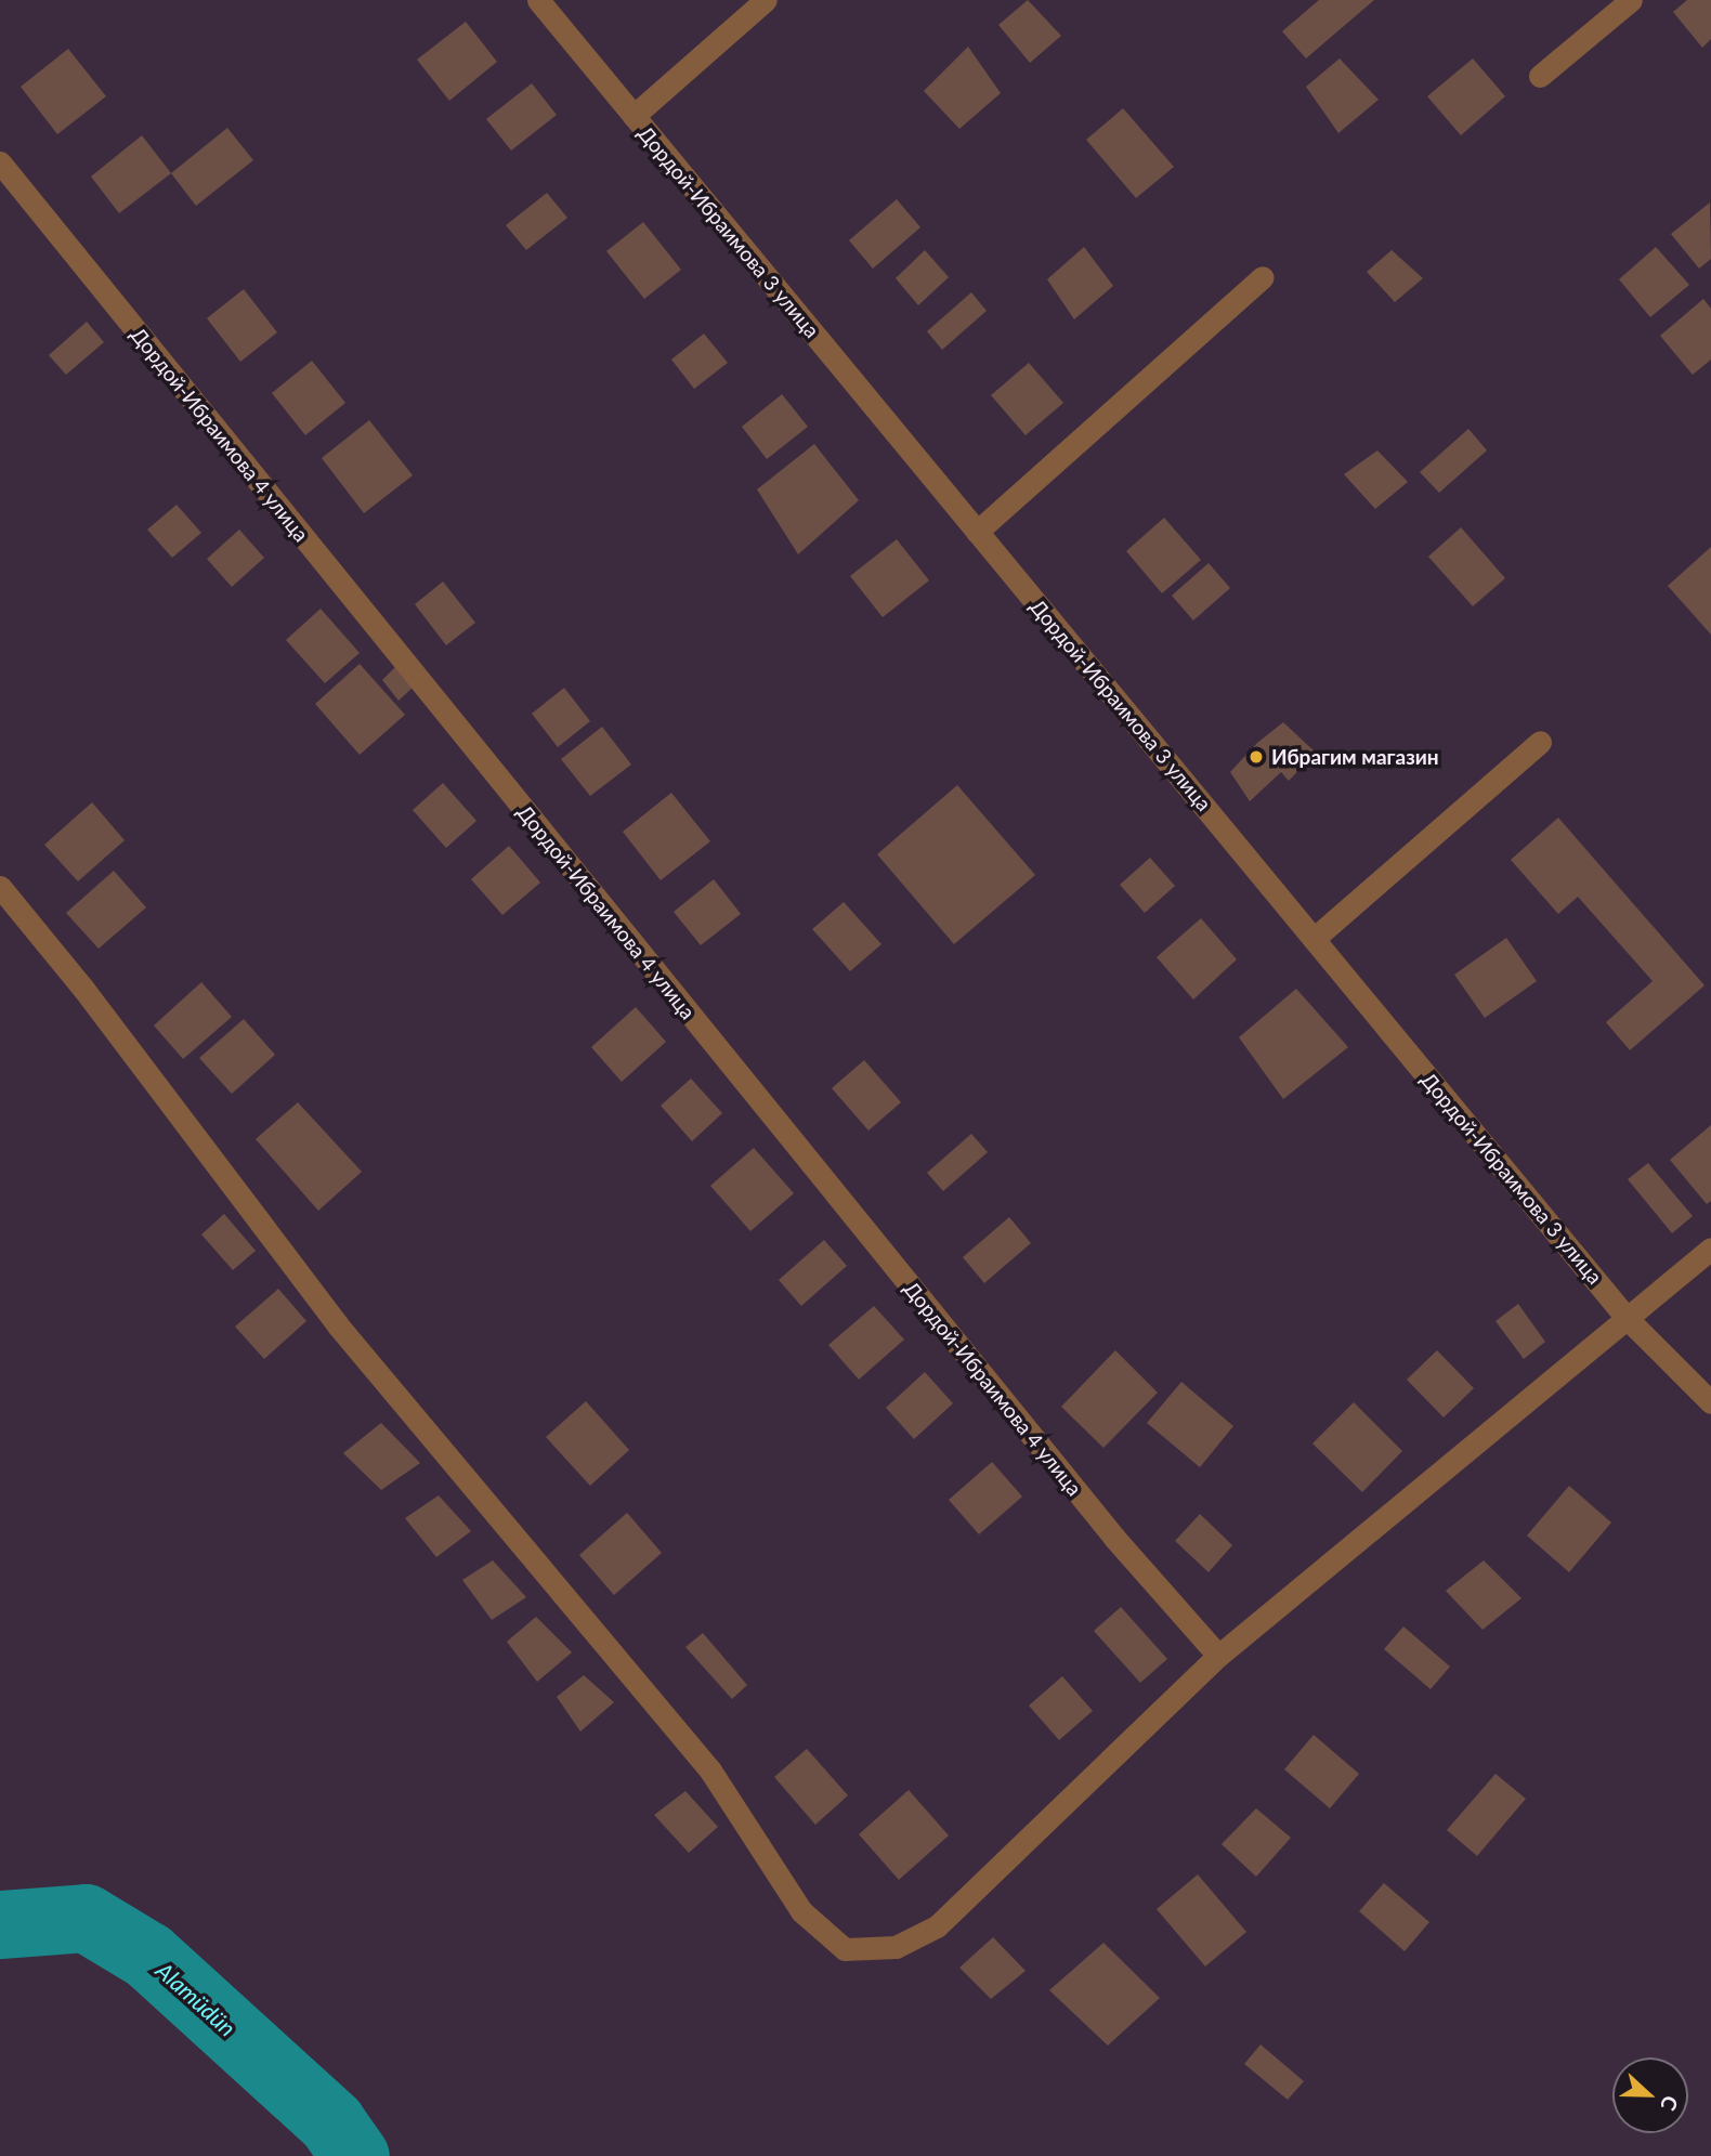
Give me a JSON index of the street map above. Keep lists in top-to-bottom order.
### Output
{
  "streets": {
    "street": ["Дордой-Ибраимова 3 улица", "Дордой-Ибраимова 4 улица"]
  },
  "water": ["Alamüdün"],
  "places": ["Ибрагим магазин"],
  "north": "right"
}
